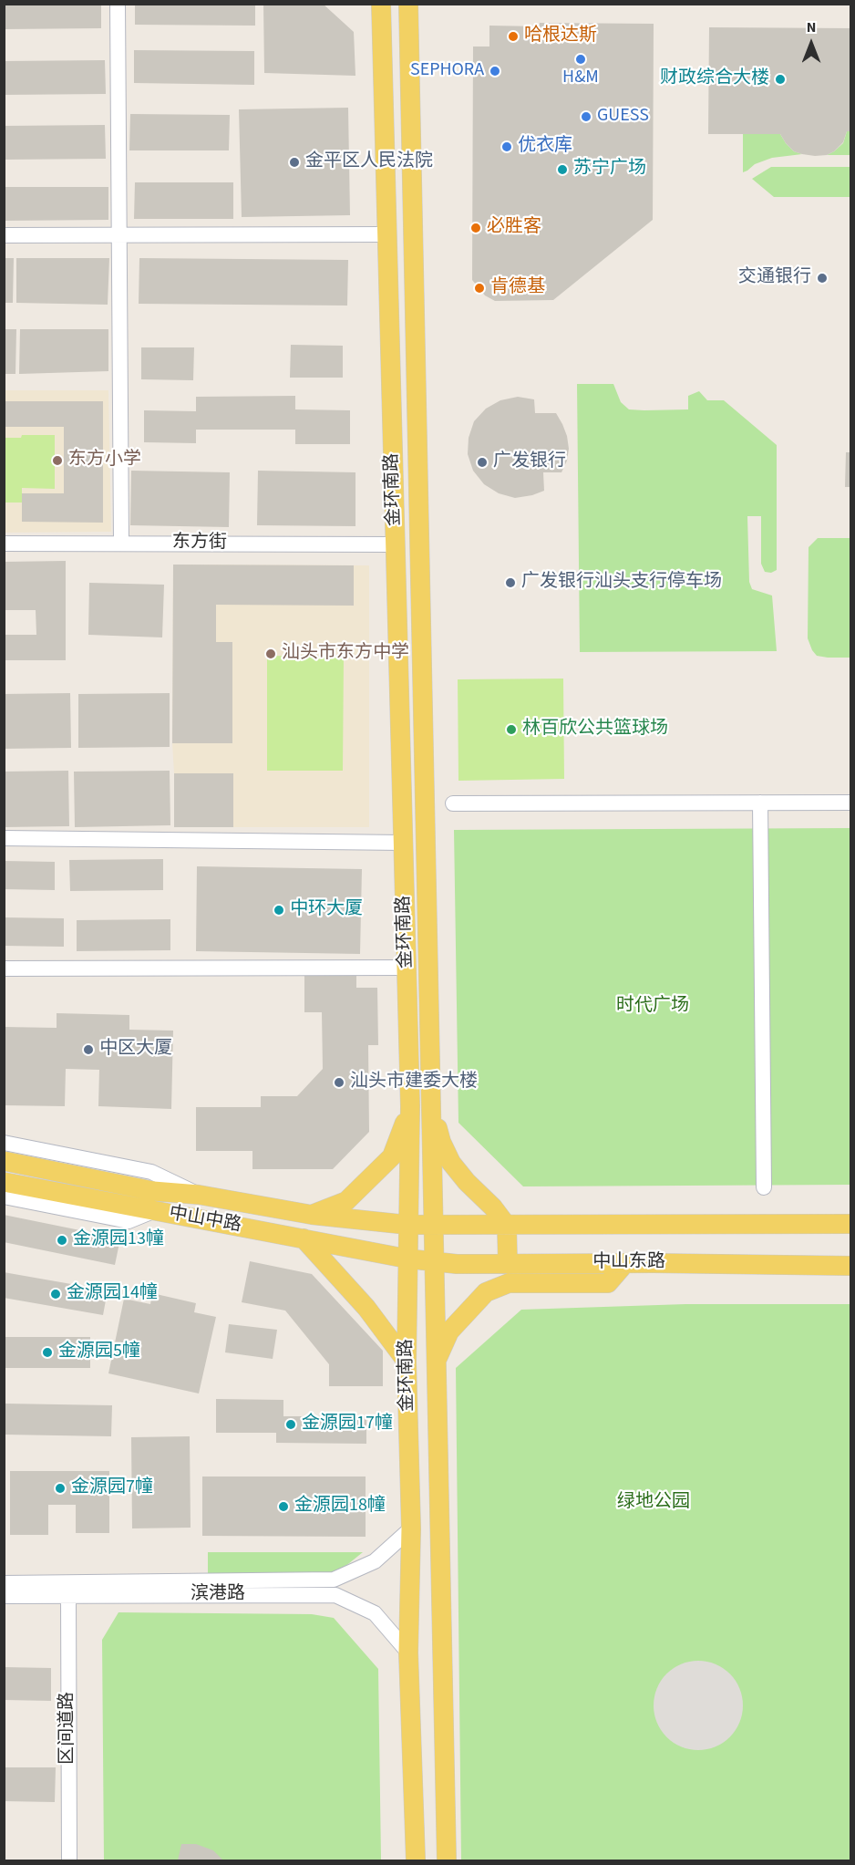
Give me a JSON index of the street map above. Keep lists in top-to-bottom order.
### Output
{
  "streets": {
    "main road": ["金环南路", "中山中路", "中山东路"],
    "street": ["东方街", "滨港路", "区间道路"]
  },
  "crossings": [
    ["金环南路", "东方街"],
    ["金环南路", "中山中路"],
    ["金环南路", "中山东路"],
    ["金环南路", "滨港路"],
    ["中山中路", "中山东路"],
    ["滨港路", "区间道路"]
  ],
  "parks": ["时代广场", "绿地公园"],
  "places": [
    "哈根达斯",
    "H&M",
    "SEPHORA",
    "财政综合大楼",
    "GUESS",
    "优衣库",
    "金平区人民法院",
    "苏宁广场",
    "必胜客",
    "交通银行",
    "肯德基",
    "东方小学",
    "广发银行",
    "广发银行汕头支行停车场",
    "汕头市东方中学",
    "林百欣公共篮球场",
    "中环大厦",
    "中区大厦",
    "汕头市建委大楼",
    "金源园13幢",
    "金源园14幢",
    "金源园5幢",
    "金源园17幢",
    "金源园7幢",
    "金源园18幢"
  ],
  "north": "top"
}
